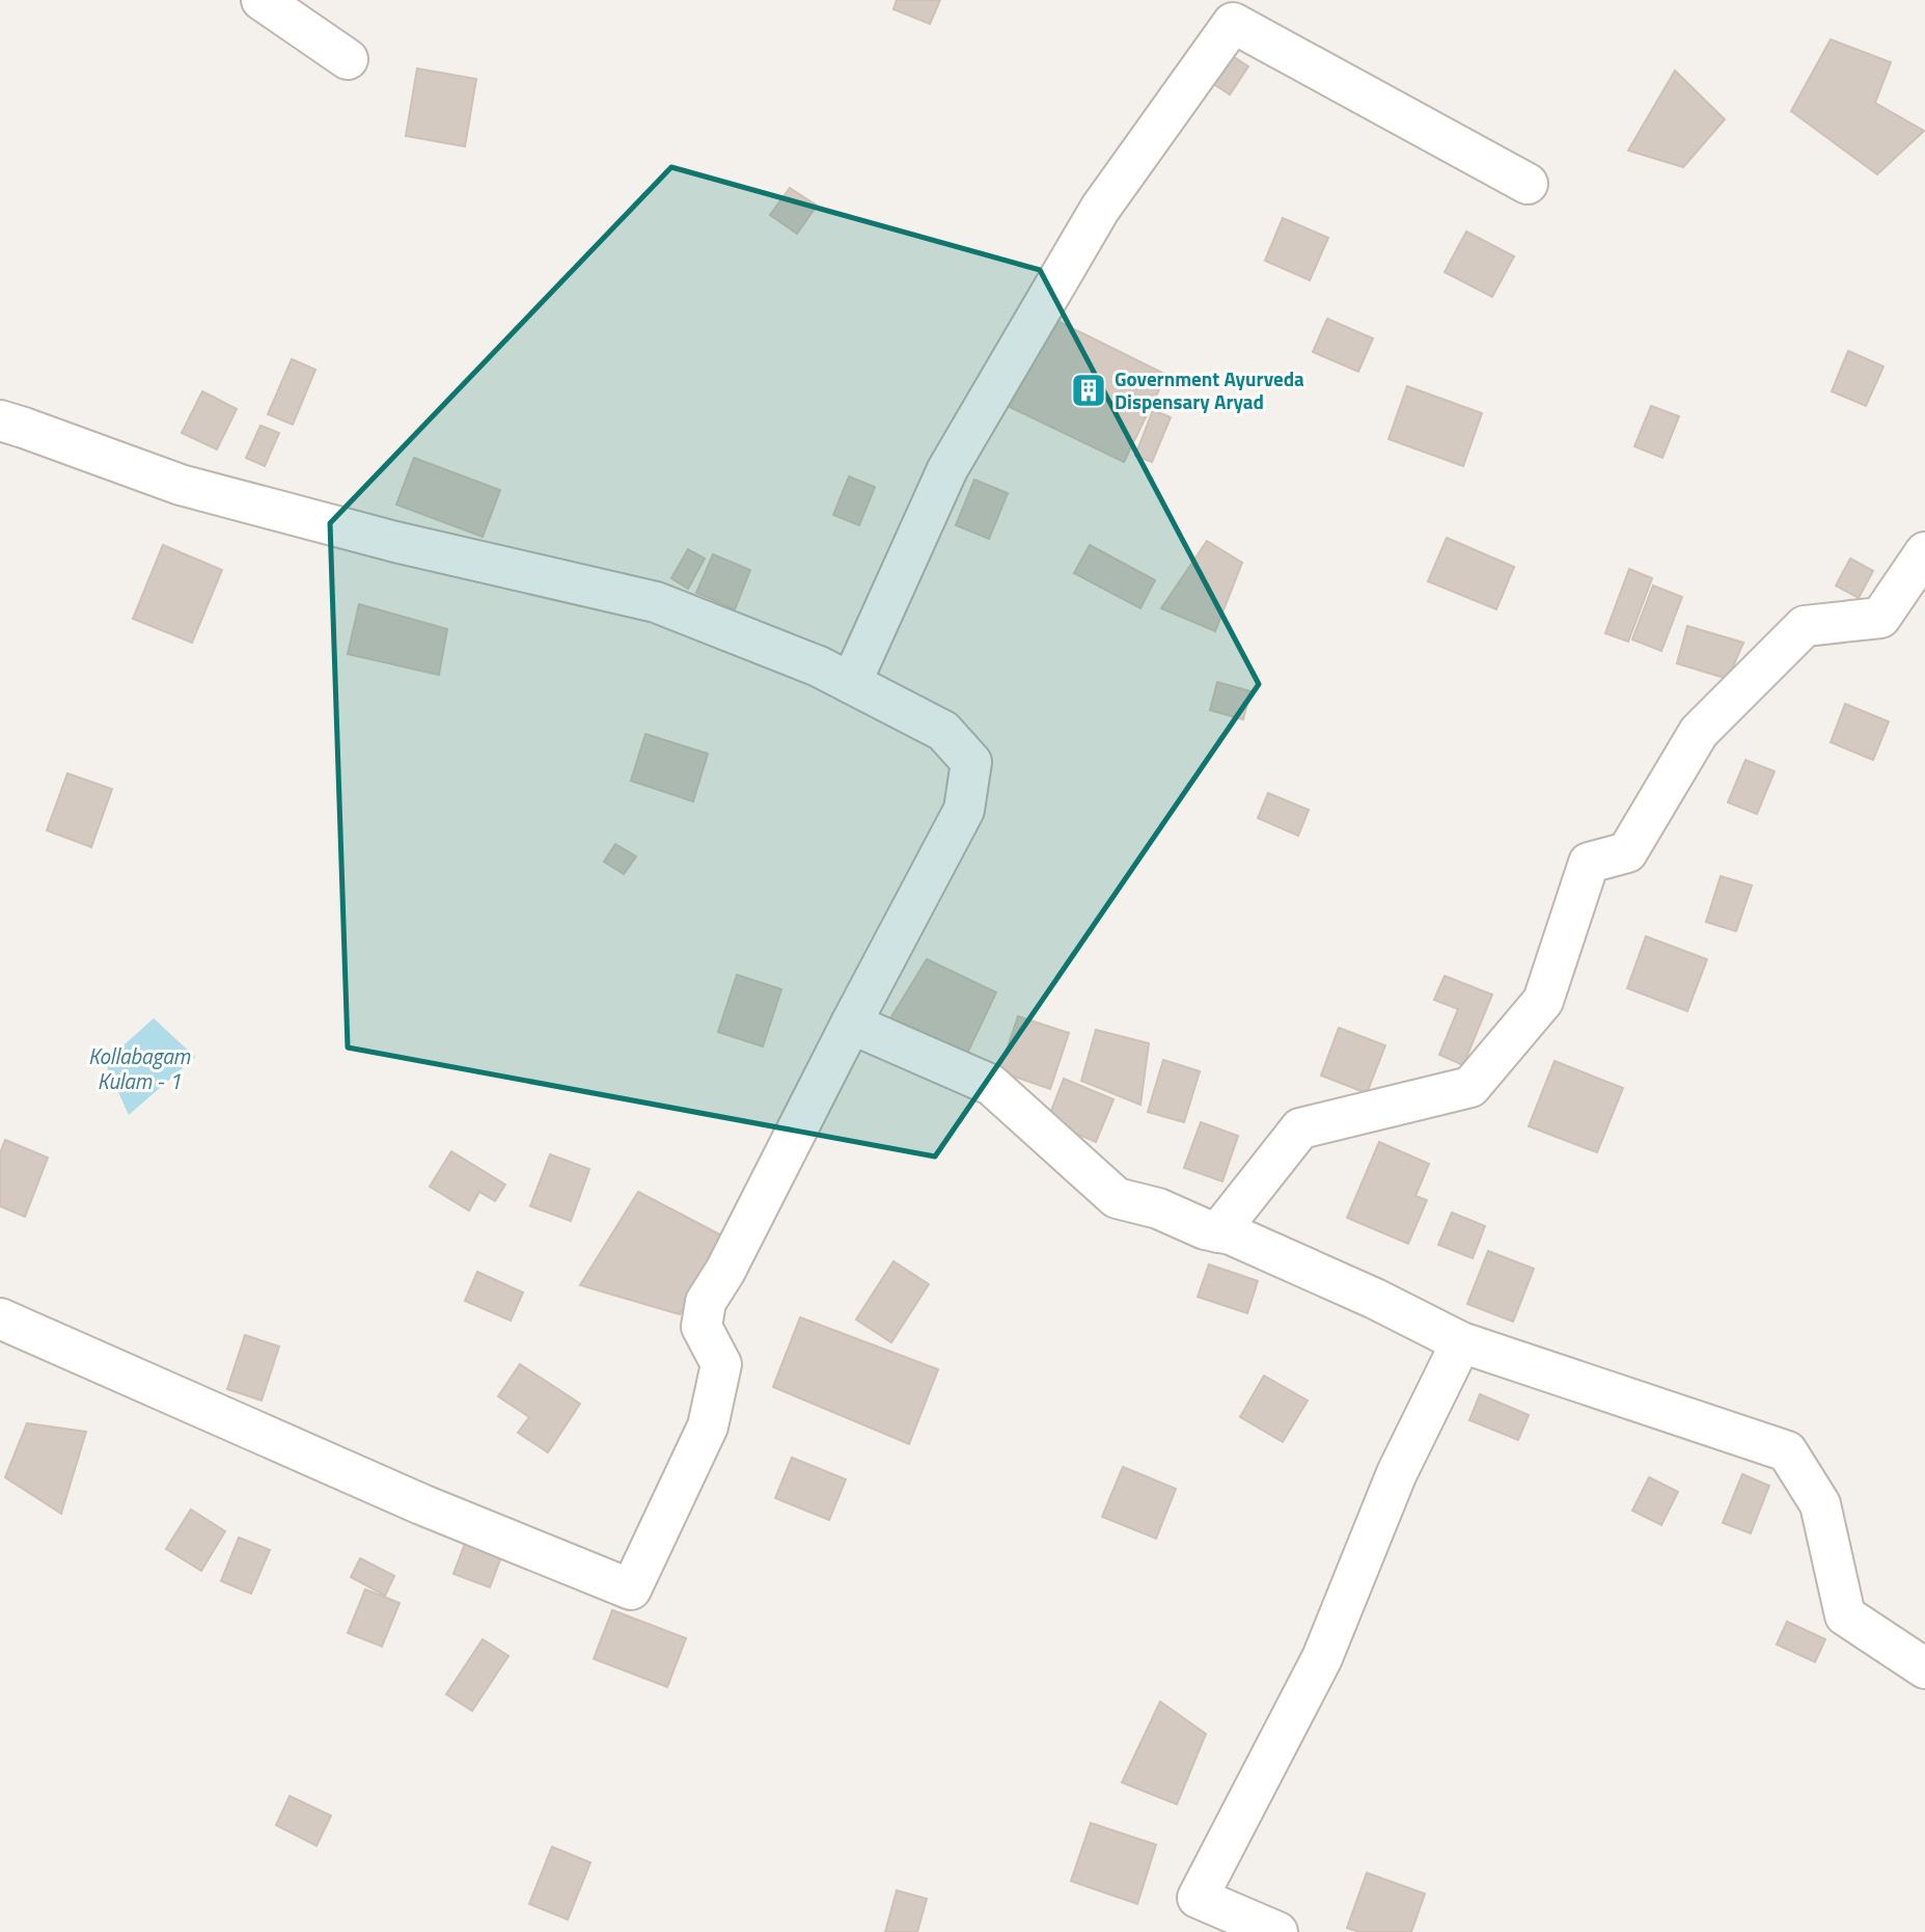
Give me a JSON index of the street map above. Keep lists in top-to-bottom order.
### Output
{
  "water": ["Kollabagam Kulam - 1"],
  "places": {
    "building": ["Government Ayurveda Dispensary Aryad"]
  }
}
